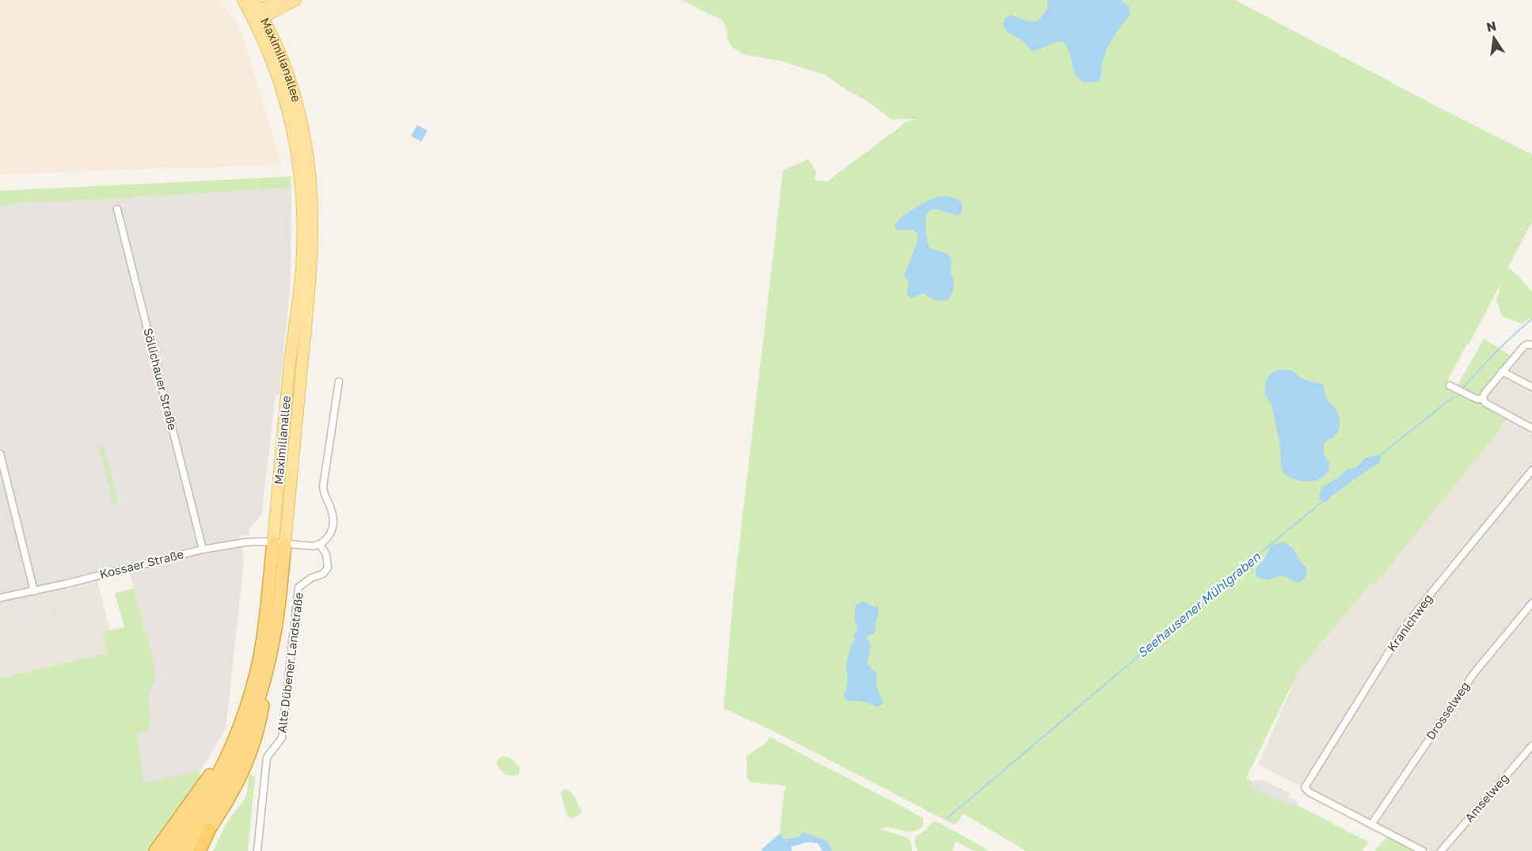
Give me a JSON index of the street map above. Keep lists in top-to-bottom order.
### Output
{
  "streets": {
    "highway": ["Maximilianallee"],
    "street": [
      "Söllichauer Straße",
      "Kossaer Straße",
      "Kranichweg",
      "Alte Dübener Landstraße",
      "Drosselweg",
      "Amselweg"
    ]
  },
  "crossings": [
    ["Maximilianallee", "Kossaer Straße"],
    ["Söllichauer Straße", "Kossaer Straße"],
    ["Kranichweg", "Drosselweg"]
  ],
  "water": ["Seehausener Mühlgraben"],
  "north": "top"
}
